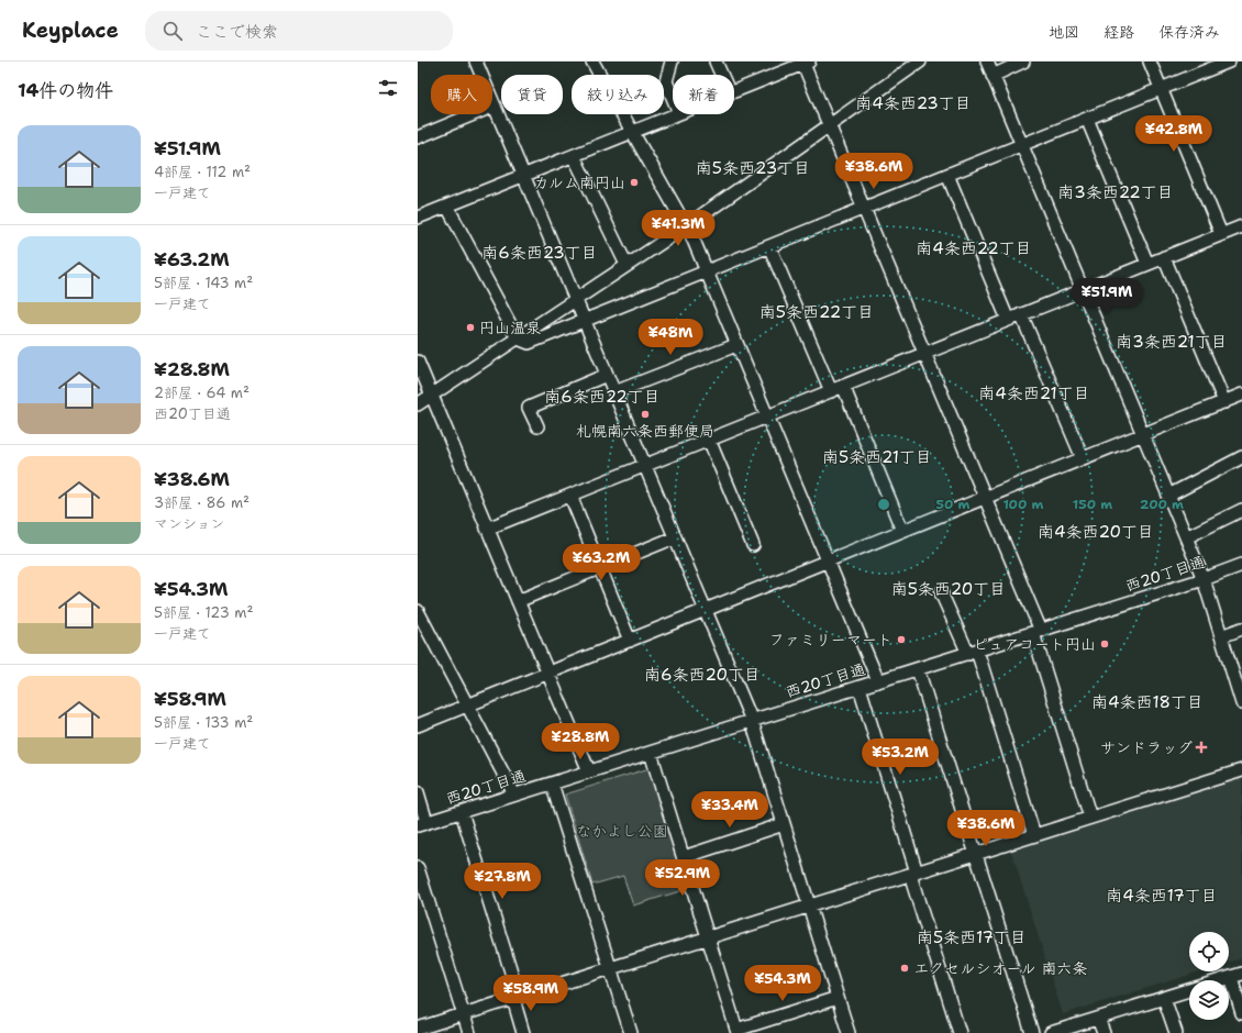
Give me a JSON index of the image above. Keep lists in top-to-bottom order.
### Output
{
  "streets": {
    "street": ["西20丁目通"]
  },
  "districts": [
    "南4条西23丁目",
    "南5条西23丁目",
    "南3条西22丁目",
    "南4条西22丁目",
    "南6条西23丁目",
    "南5条西22丁目",
    "南3条西21丁目",
    "南4条西21丁目",
    "南6条西22丁目",
    "南5条西21丁目",
    "南4条西20丁目",
    "南5条西20丁目",
    "南6条西20丁目",
    "南4条西18丁目",
    "南4条西17丁目",
    "南5条西17丁目"
  ],
  "parks": ["なかよし公園"],
  "places": {
    "other": [
      "カルム南円山",
      "円山温泉",
      "札幌南六条西郵便局",
      "ファミリーマート",
      "ピュアコート円山",
      "エクセルシオール 南六条"
    ],
    "health": ["サンドラッグ"]
  },
  "page": {
    "header": "Keyplace",
    "search": "ここで検索",
    "nav": ["地図", "経路", "保存済み"],
    "heading": "14件の物件",
    "chip": [
      "購入",
      "賃貸",
      "絞り込み",
      "新着"
    ],
    "list": [
      {
        "name": "¥51.9M",
        "note": "4部屋 · 112 m² · 一戸建て"
      },
      {
        "name": "¥63.2M",
        "note": "5部屋 · 143 m² · 一戸建て"
      },
      {
        "name": "¥28.8M",
        "note": "2部屋 · 64 m² · 西20丁目通"
      },
      {
        "name": "¥38.6M",
        "note": "3部屋 · 86 m² · マンション"
      },
      {
        "name": "¥54.3M",
        "note": "5部屋 · 123 m² · 一戸建て"
      },
      {
        "name": "¥58.9M",
        "note": "5部屋 · 133 m² · 一戸建て"
      }
    ],
    "price": [
      "¥42.8M",
      "¥38.6M",
      "¥41.3M",
      "¥51.9M",
      "¥48M",
      "¥63.2M",
      "¥28.8M",
      "¥53.2M",
      "¥33.4M",
      "¥38.6M",
      "¥52.9M",
      "¥27.8M",
      "¥54.3M",
      "¥58.9M"
    ]
  },
  "rings": [
    "50 m",
    "100 m",
    "150 m",
    "200 m"
  ]
}
